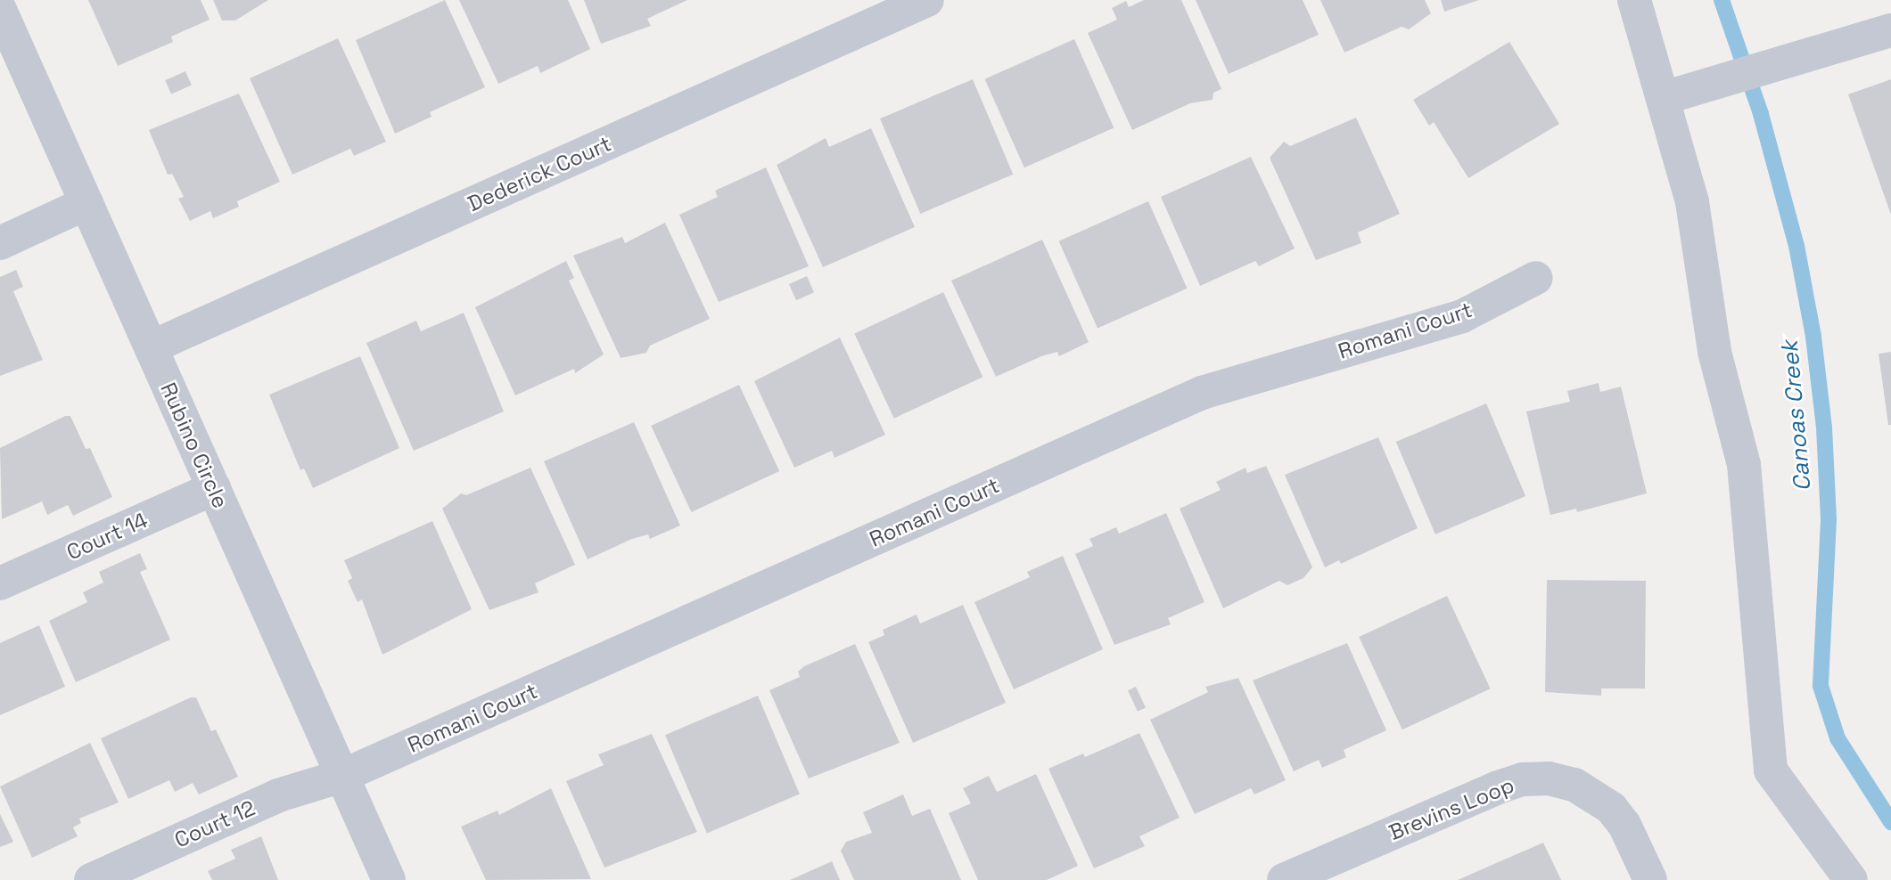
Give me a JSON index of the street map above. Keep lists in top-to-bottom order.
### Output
{
  "streets": {
    "street": [
      "Dederick Court",
      "Romani Court",
      "Rubino Circle",
      "Court 14",
      "Brevins Loop",
      "Court 12"
    ]
  },
  "crossings": [
    ["Dederick Court", "Rubino Circle"],
    ["Romani Court", "Rubino Circle"],
    ["Romani Court", "Court 12"],
    ["Rubino Circle", "Court 14"],
    ["Rubino Circle", "Court 12"]
  ],
  "water": ["Canoas Creek"]
}
